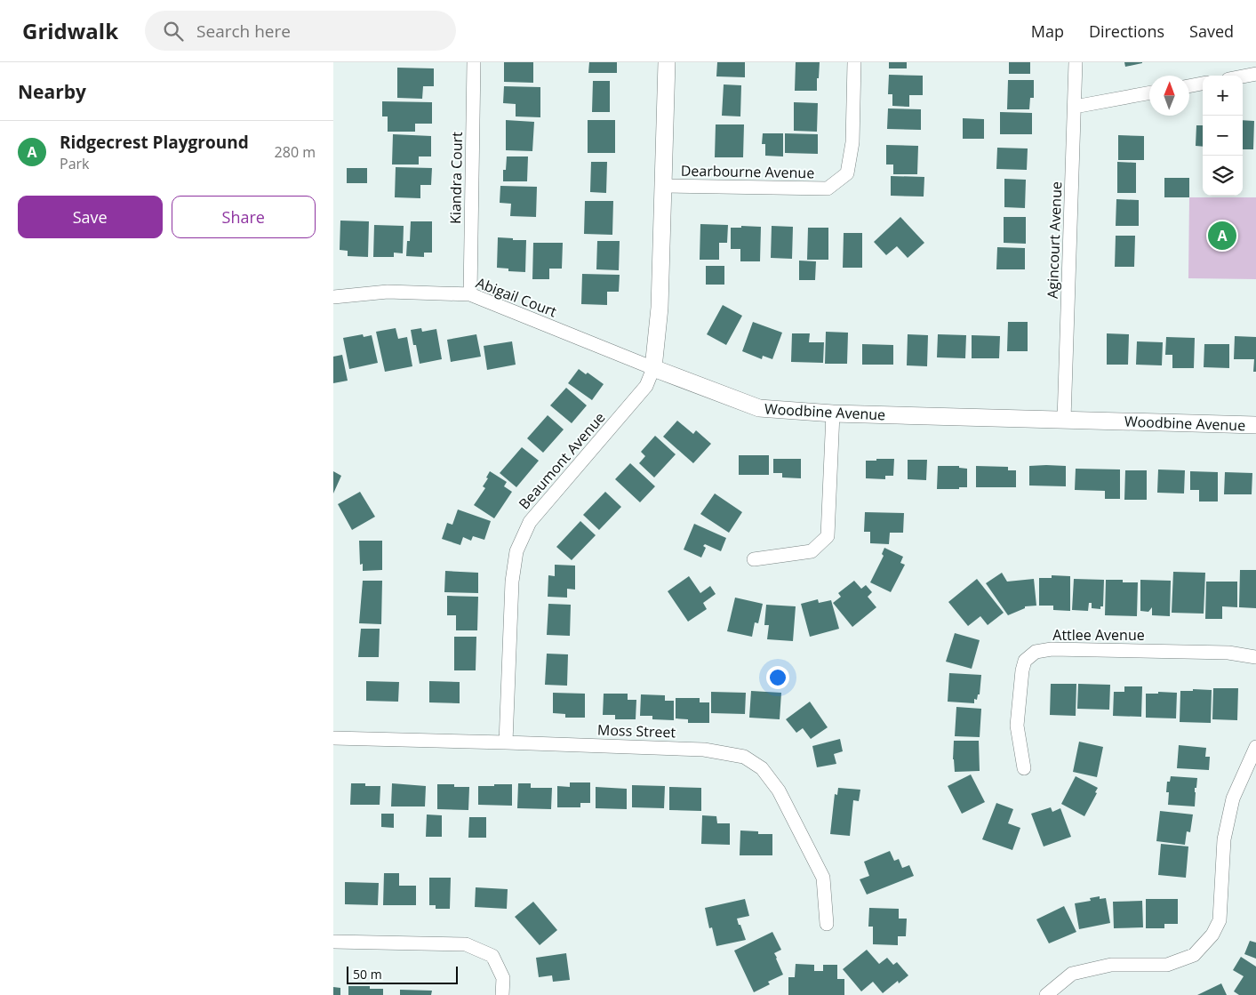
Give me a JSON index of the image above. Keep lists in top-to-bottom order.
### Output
{
  "streets": {
    "street": [
      "Dearbourne Avenue",
      "Kiandra Court",
      "Agincourt Avenue",
      "Abigail Court",
      "Woodbine Avenue",
      "Beaumont Avenue",
      "Attlee Avenue",
      "Moss Street"
    ]
  },
  "crossings": [
    ["Kiandra Court", "Abigail Court"],
    ["Agincourt Avenue", "Woodbine Avenue"],
    ["Abigail Court", "Woodbine Avenue"],
    ["Abigail Court", "Beaumont Avenue"],
    ["Woodbine Avenue", "Beaumont Avenue"],
    ["Beaumont Avenue", "Moss Street"]
  ],
  "scale_bar": "50 m",
  "north": "top",
  "page": {
    "header": "Gridwalk",
    "search": "Search here",
    "nav": ["Map", "Directions", "Saved"],
    "heading": "Nearby",
    "map_buttons": ["+", "−"],
    "list": [
      {
        "mark": "A",
        "name": "Ridgecrest Playground",
        "note": "Park",
        "value": "280 m"
      }
    ],
    "buttons": ["Save", "Share"],
    "pins": "A",
    "scale": "50 m"
  }
}
